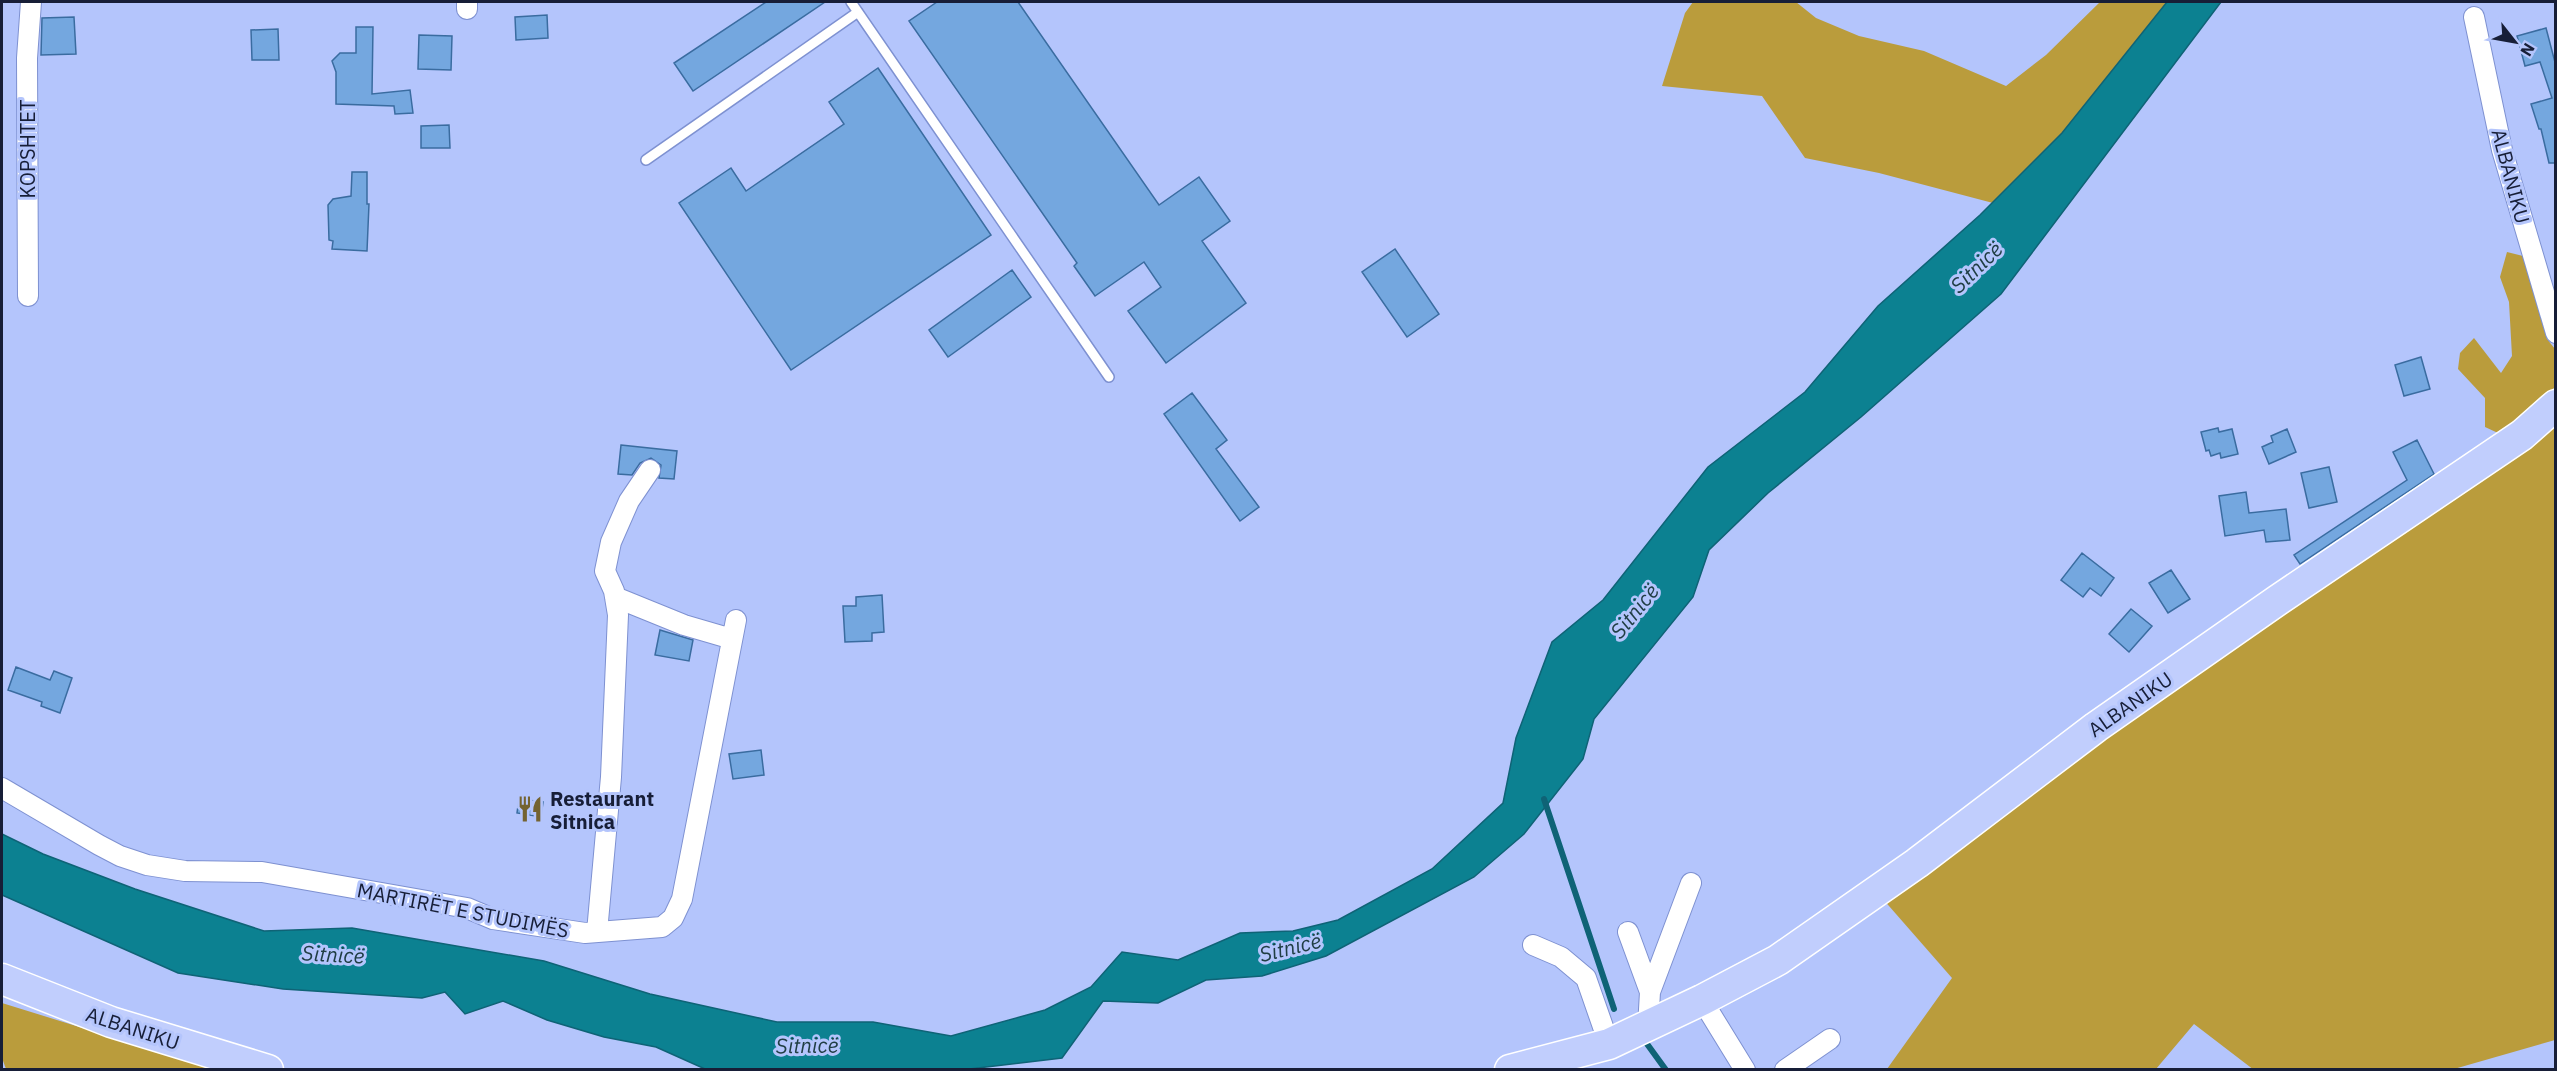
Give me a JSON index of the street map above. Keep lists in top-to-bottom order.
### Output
{
  "streets": {
    "main road": ["ALBANIKU"],
    "street": ["KOPSHTET", "MARTIRËT E STUDIMËS"]
  },
  "water": ["Sitnicë"],
  "places": {
    "restaurant": ["Restaurant Sitnica"]
  },
  "north": "bottom right"
}
